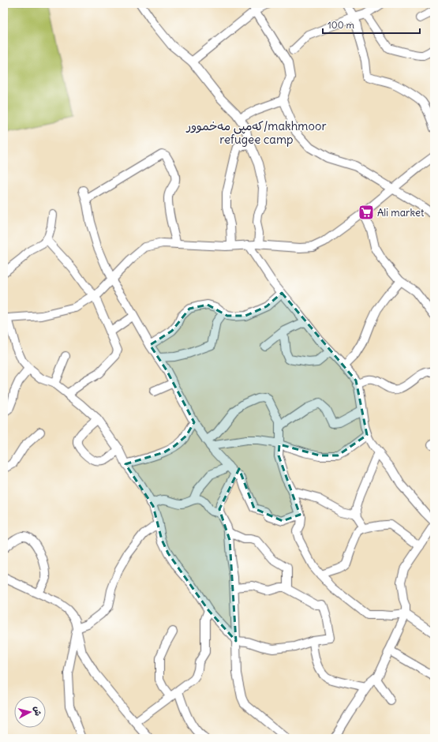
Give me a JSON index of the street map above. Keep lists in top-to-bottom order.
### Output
{
  "districts": ["کەمپی مەخموور/makhmoor refugee camp"],
  "places": {
    "supermarket": ["Ali market"]
  },
  "scale_bar": "100 m",
  "north": "right"
}
